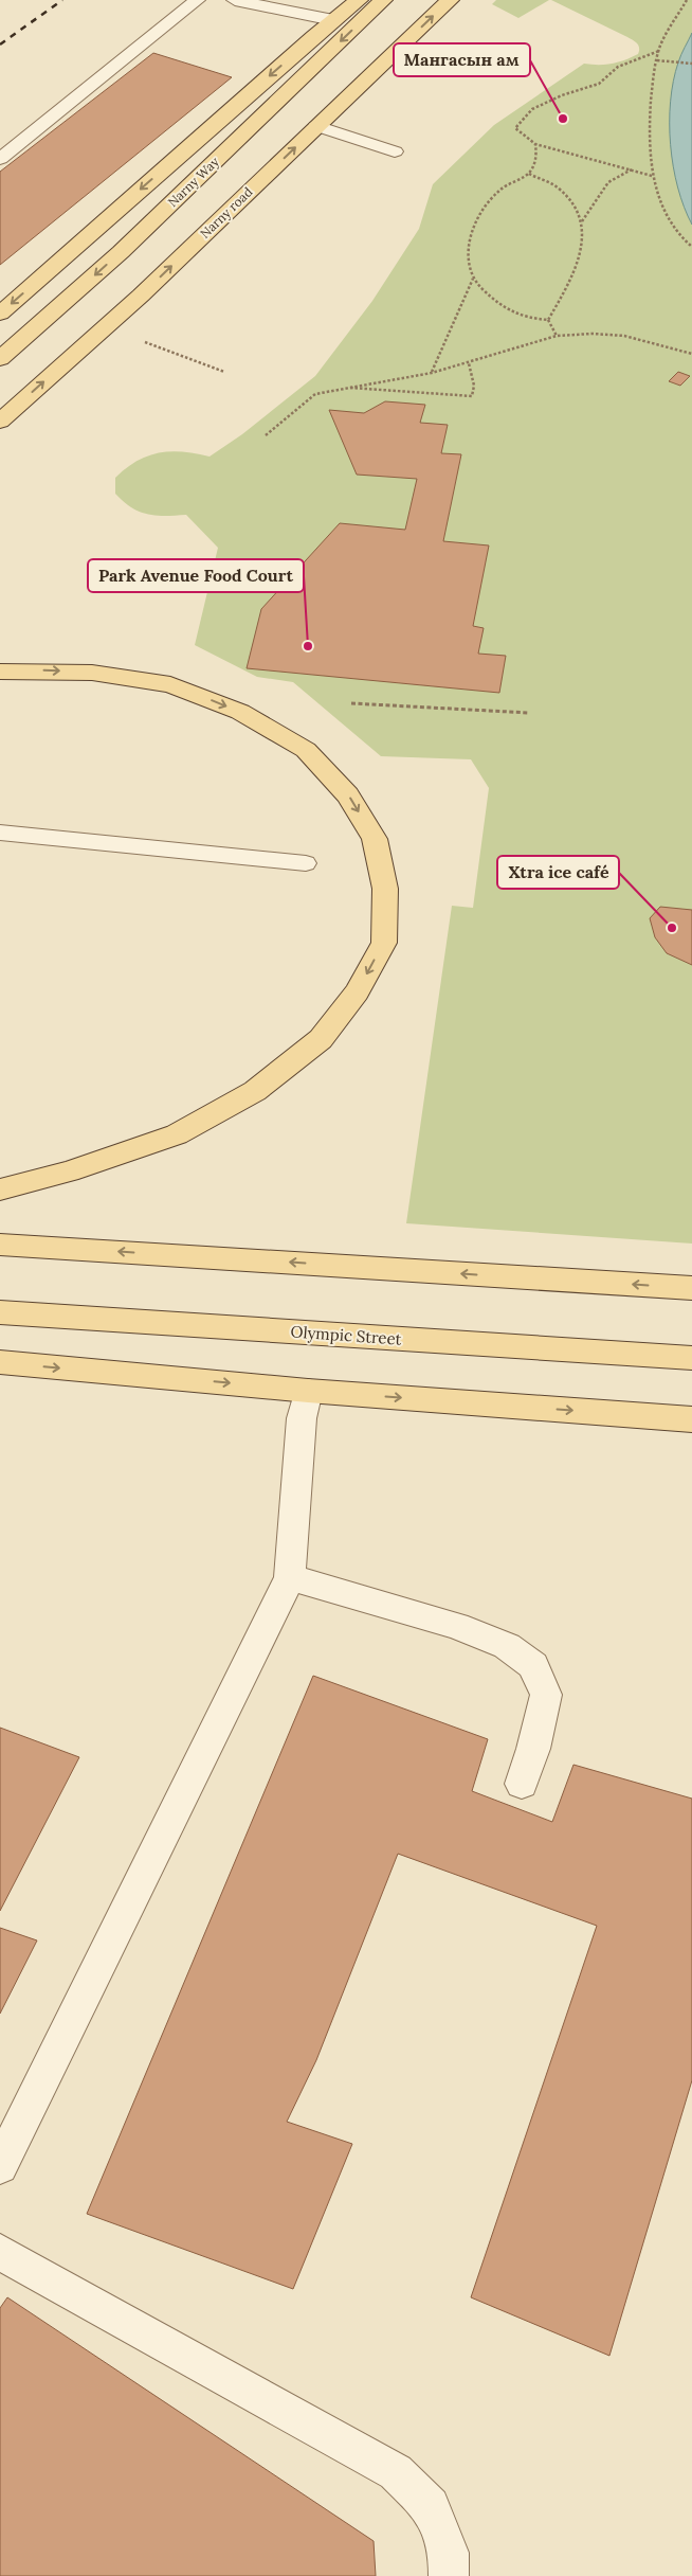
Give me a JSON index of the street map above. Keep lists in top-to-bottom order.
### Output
{
  "streets": {
    "main road": ["Narny Way", "Narny road", "Olympic Street"]
  },
  "places": ["Мангасын ам", "Park Avenue Food Court", "Xtra ice café"]
}
